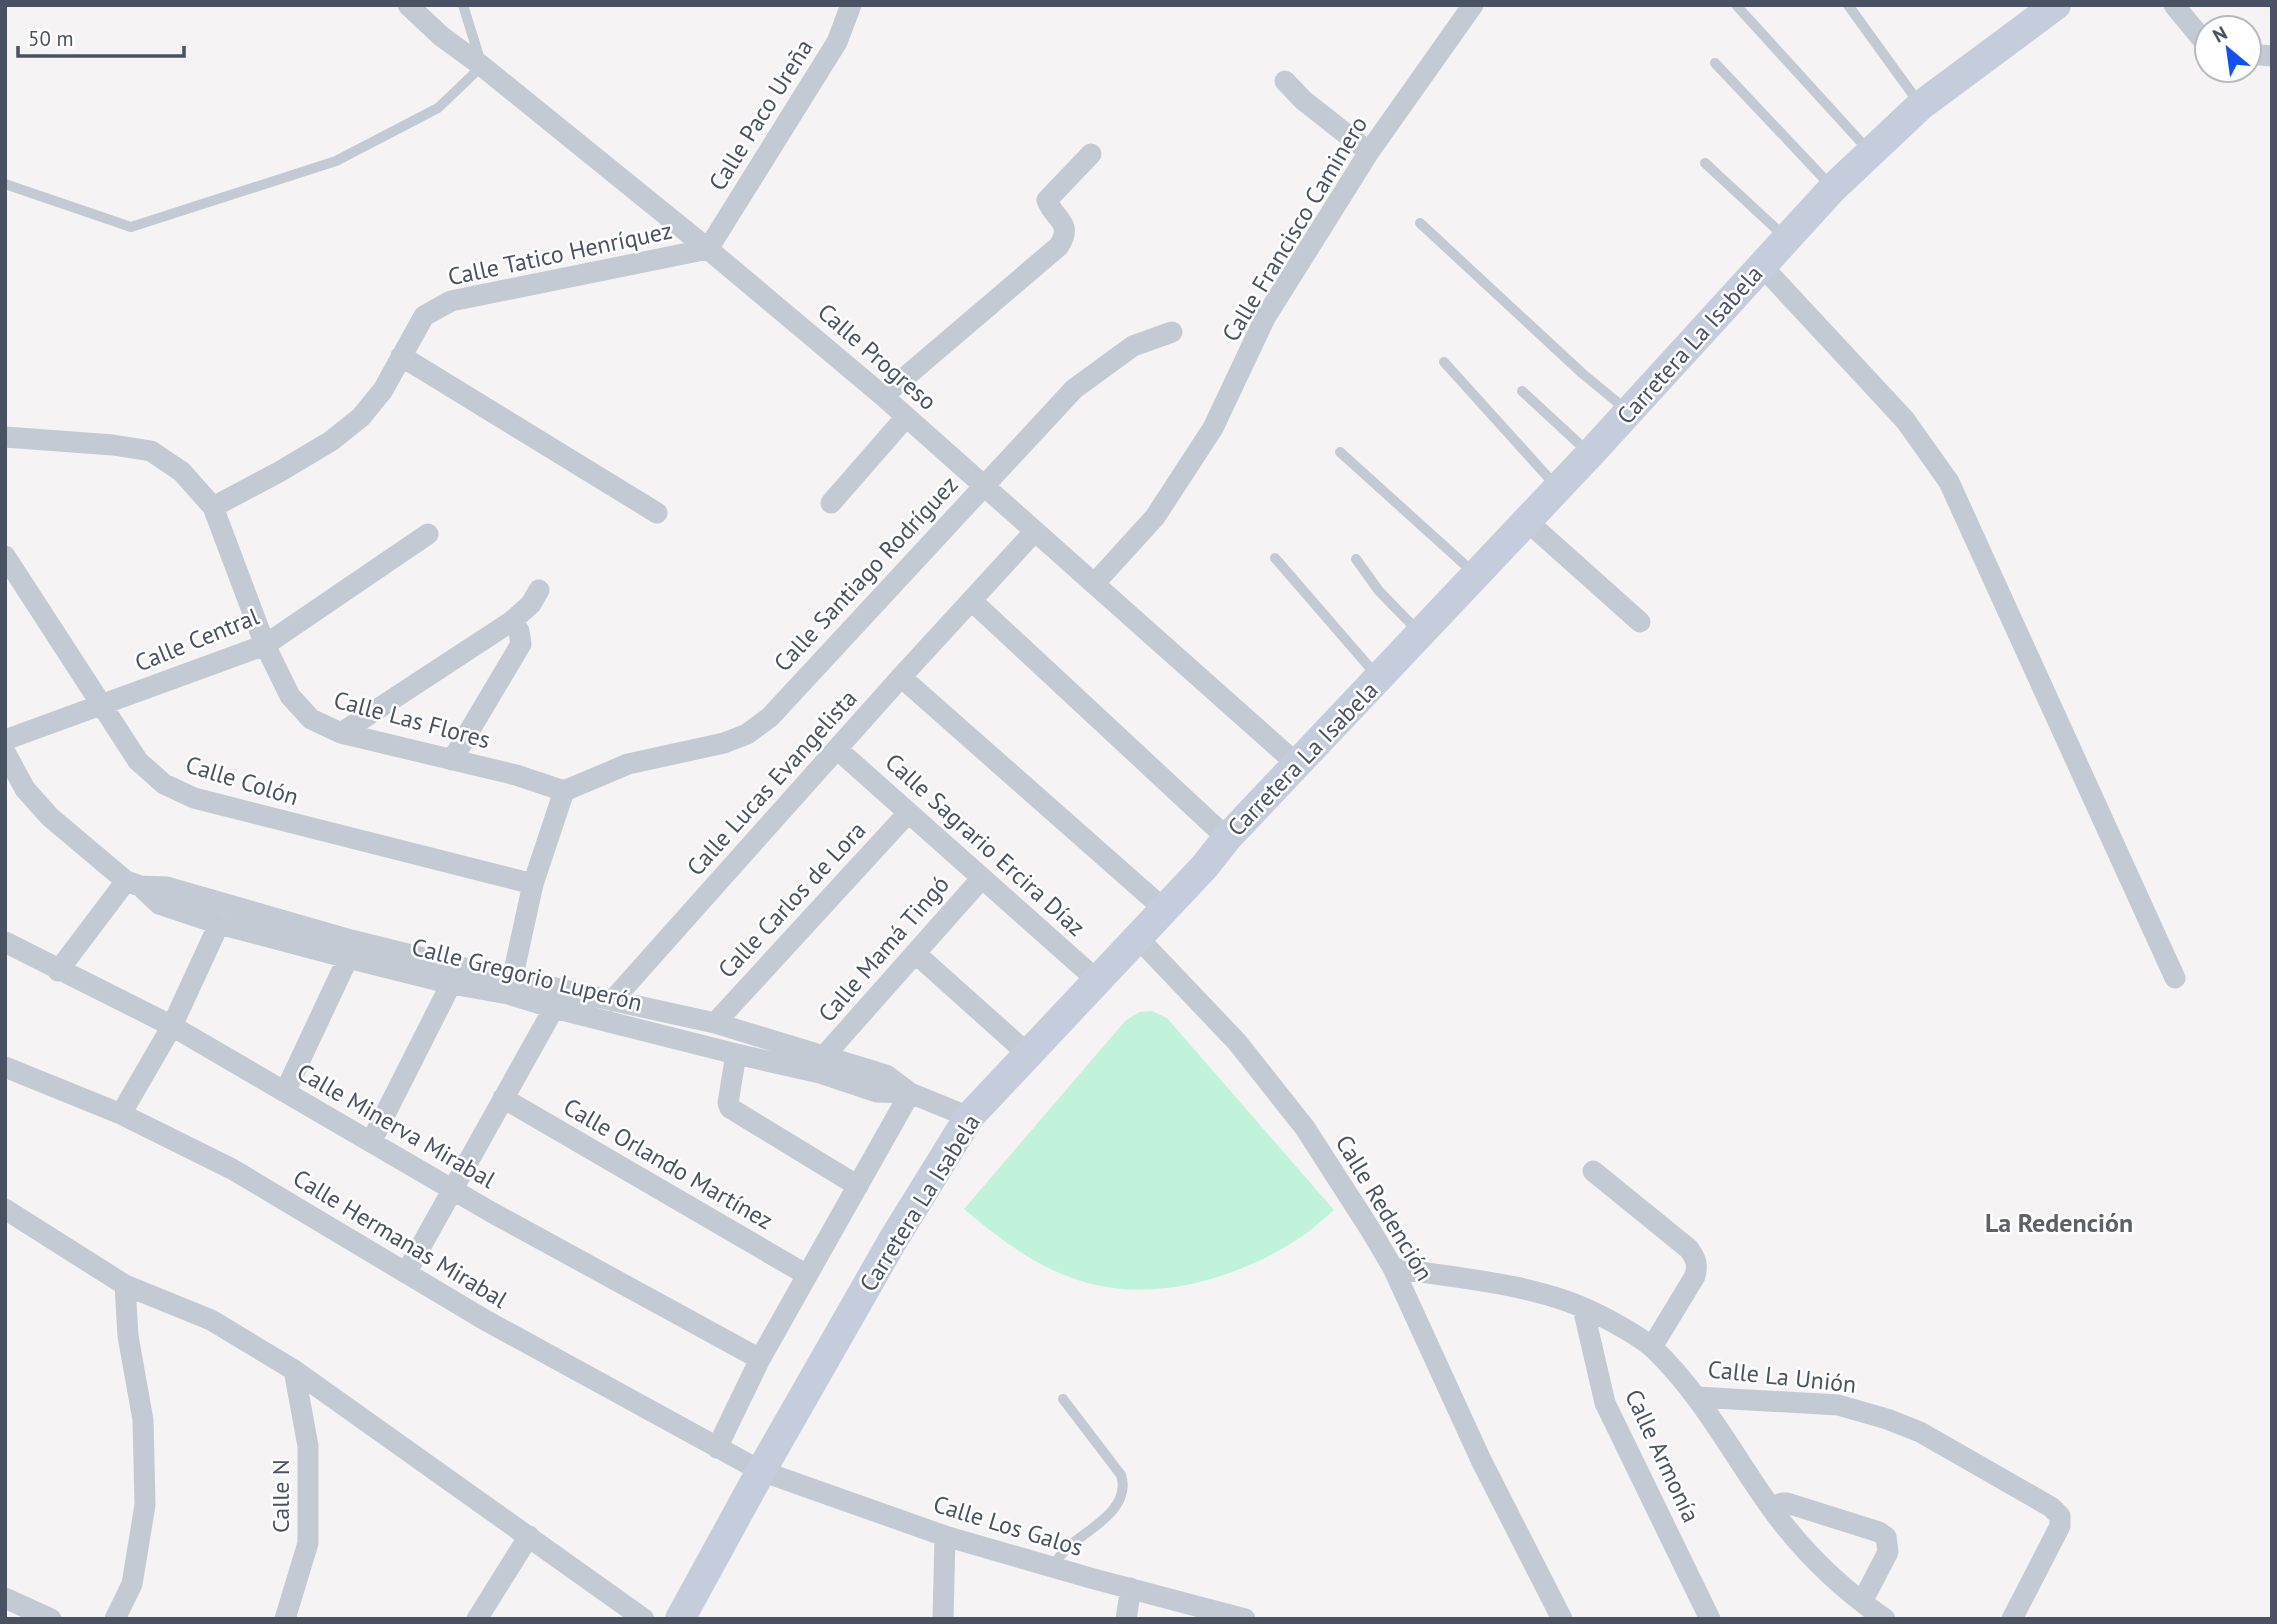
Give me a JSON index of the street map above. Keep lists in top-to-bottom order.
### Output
{
  "streets": {
    "main road": ["Carretera La Isabela"],
    "street": [
      "Calle Paco Ureña",
      "Calle Francisco Caminero",
      "Calle Tatico Henríquez",
      "Calle Progreso",
      "Calle Santiago Rodríguez",
      "Calle Central",
      "Calle Las Flores",
      "Calle Colón",
      "Calle Lucas Evangelista",
      "Calle Sagrario Ercira Díaz",
      "Calle Carlos de Lora",
      "Calle Mamá Tingó",
      "Calle Gregorio Luperón",
      "Calle Minerva Mirabal",
      "Calle Orlando Martínez",
      "Calle Redención",
      "Calle Hermanas Mirabal",
      "Calle La Unión",
      "Calle Armonía",
      "Calle N",
      "Calle Los Galos"
    ]
  },
  "crossings": [
    ["Calle Paco Ureña", "Calle Tatico Henríquez"],
    ["Calle Paco Ureña", "Calle Progreso"],
    ["Calle Francisco Caminero", "Calle Progreso"],
    ["Calle Tatico Henríquez", "Calle Progreso"],
    ["Calle Tatico Henríquez", "Calle Las Flores"],
    ["Carretera La Isabela", "Calle Progreso"],
    ["Carretera La Isabela", "Calle Sagrario Ercira Díaz"],
    ["Carretera La Isabela", "Calle Gregorio Luperón"],
    ["Carretera La Isabela", "Calle Redención"],
    ["Carretera La Isabela", "Calle Hermanas Mirabal"],
    ["Carretera La Isabela", "Calle Los Galos"],
    ["Calle Progreso", "Calle Santiago Rodríguez"],
    ["Calle Progreso", "Calle Lucas Evangelista"],
    ["Calle Santiago Rodríguez", "Calle Las Flores"],
    ["Calle Central", "Calle Las Flores"],
    ["Calle Central", "Calle Colón"],
    ["Calle Lucas Evangelista", "Calle Sagrario Ercira Díaz"],
    ["Calle Lucas Evangelista", "Calle Gregorio Luperón"],
    ["Calle Sagrario Ercira Díaz", "Calle Carlos de Lora"],
    ["Calle Sagrario Ercira Díaz", "Calle Mamá Tingó"],
    ["Calle Carlos de Lora", "Calle Gregorio Luperón"],
    ["Calle Mamá Tingó", "Calle Gregorio Luperón"],
    ["Calle Redención", "Calle La Unión"],
    ["Calle Hermanas Mirabal", "Calle Los Galos"],
    ["Calle La Unión", "Calle Armonía"]
  ],
  "districts": ["La Redención"],
  "scale_bar": "50 m",
  "north": "top left"
}
